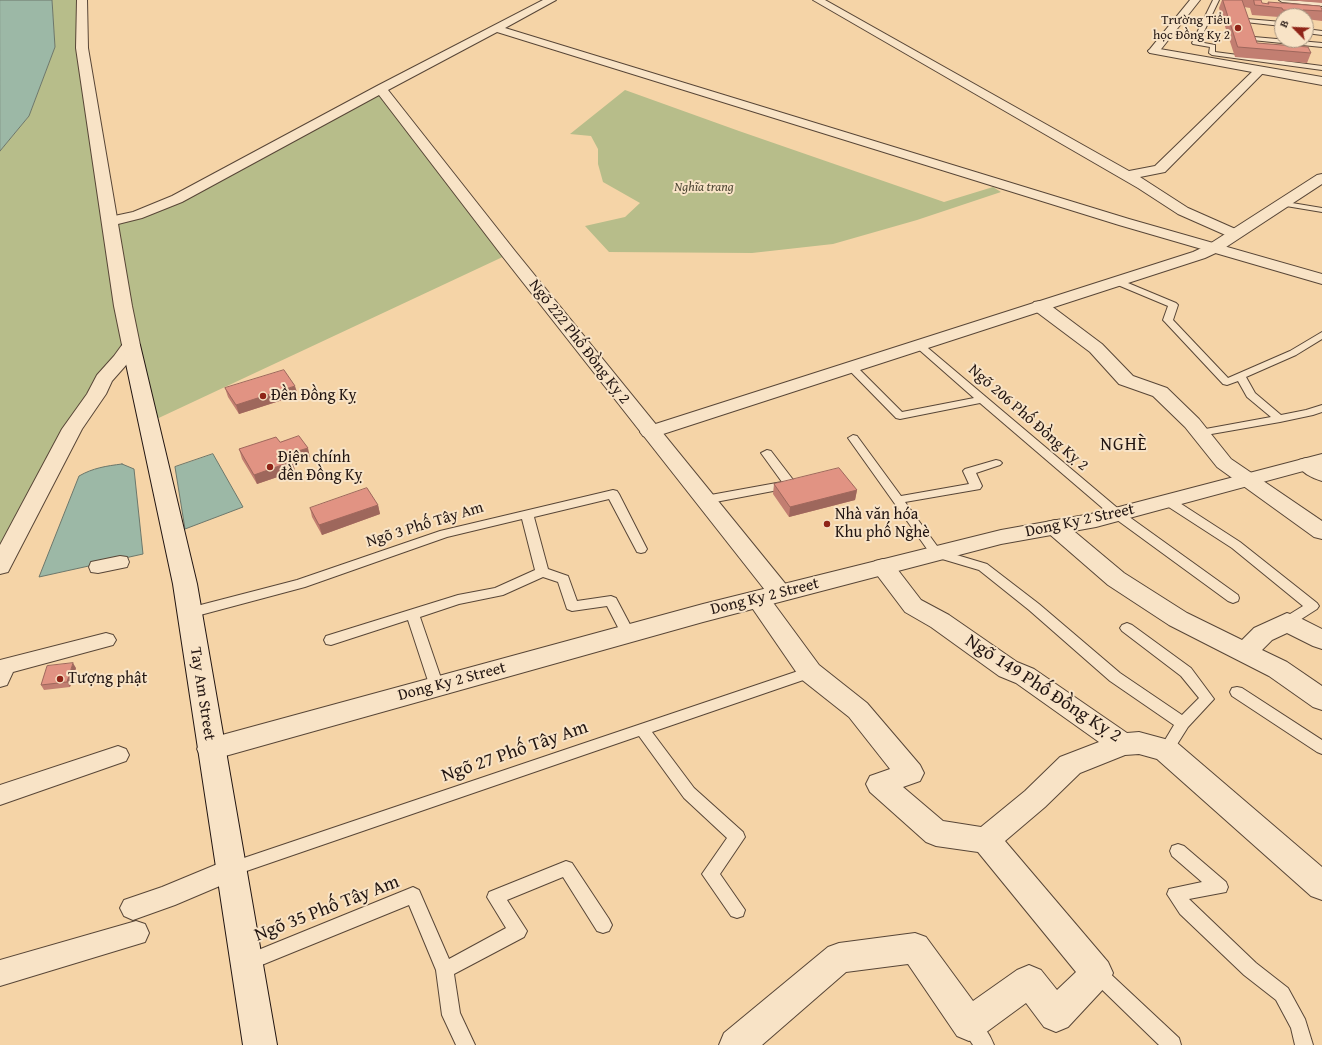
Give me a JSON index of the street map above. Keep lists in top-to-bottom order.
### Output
{
  "streets": {
    "street": [
      "Ngõ 222 Phố Đồng Kỵ 2",
      "Dong Ky 2 Street",
      "Ngõ 149 Phố Đồng Kỵ 2",
      "Tay Am Street"
    ],
    "lane": [
      "Ngõ 206 Phố Đồng Kỵ 2",
      "Ngõ 3 Phố Tây Am",
      "Ngõ 27 Phố Tây Am",
      "Ngõ 35 Phố Tây Am"
    ]
  },
  "crossings": [
    ["Ngõ 222 Phố Đồng Kỵ 2", "Dong Ky 2 Street"],
    ["Ngõ 222 Phố Đồng Kỵ 2", "Ngõ 27 Phố Tây Am"],
    ["Ngõ 206 Phố Đồng Kỵ 2", "Dong Ky 2 Street"],
    ["Dong Ky 2 Street", "Ngõ 149 Phố Đồng Kỵ 2"],
    ["Dong Ky 2 Street", "Tay Am Street"],
    ["Ngõ 3 Phố Tây Am", "Tay Am Street"],
    ["Tay Am Street", "Ngõ 27 Phố Tây Am"],
    ["Tay Am Street", "Ngõ 35 Phố Tây Am"]
  ],
  "districts": ["NGHÈ"],
  "parks": ["Nghĩa trang"],
  "places": [
    "Trường Tiểu học Đồng Kỵ 2",
    "Đền Đồng Kỵ",
    "Điện chính đền Đồng Kỵ",
    "Nhà văn hóa Khu phố Nghè",
    "Tượng phật"
  ],
  "north": "top left"
}
